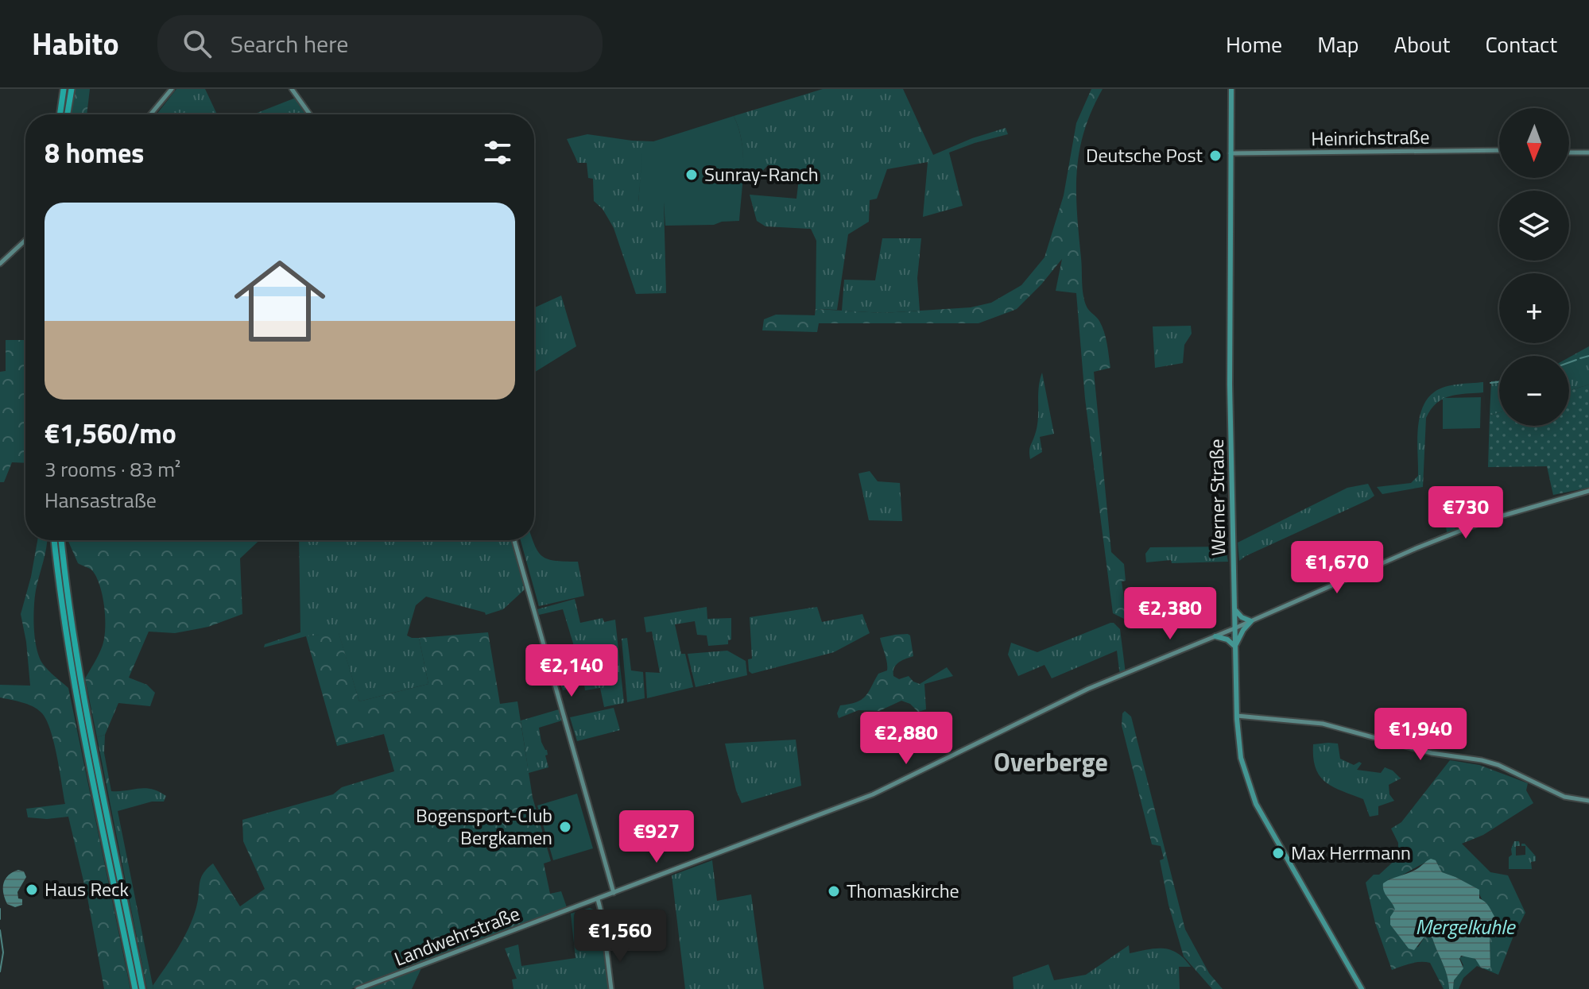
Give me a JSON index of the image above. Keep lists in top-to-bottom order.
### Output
{
  "streets": {
    "main road": ["Heinrichstraße", "Werner Straße", "Landwehrstraße"]
  },
  "crossings": [
    ["Heinrichstraße", "Werner Straße"],
    ["Werner Straße", "Landwehrstraße"]
  ],
  "districts": ["Overberge"],
  "water": ["Mergelkuhle"],
  "places": [
    "Deutsche Post",
    "Sunray-Ranch",
    "Bogensport-Club Bergkamen",
    "Max Herrmann",
    "Haus Reck",
    "Thomaskirche"
  ],
  "north": "bottom",
  "page": {
    "header": "Habito",
    "search": "Search here",
    "nav": [
      "Home",
      "Map",
      "About",
      "Contact"
    ],
    "map_buttons": ["+", "−"],
    "heading": "8 homes",
    "list": [
      {
        "name": "€1,560/mo",
        "note": "3 rooms · 83 m² · Hansastraße"
      }
    ],
    "price": [
      "€730",
      "€1,670",
      "€2,380",
      "€2,140",
      "€1,940",
      "€2,880",
      "€927",
      "€1,560"
    ]
  }
}
